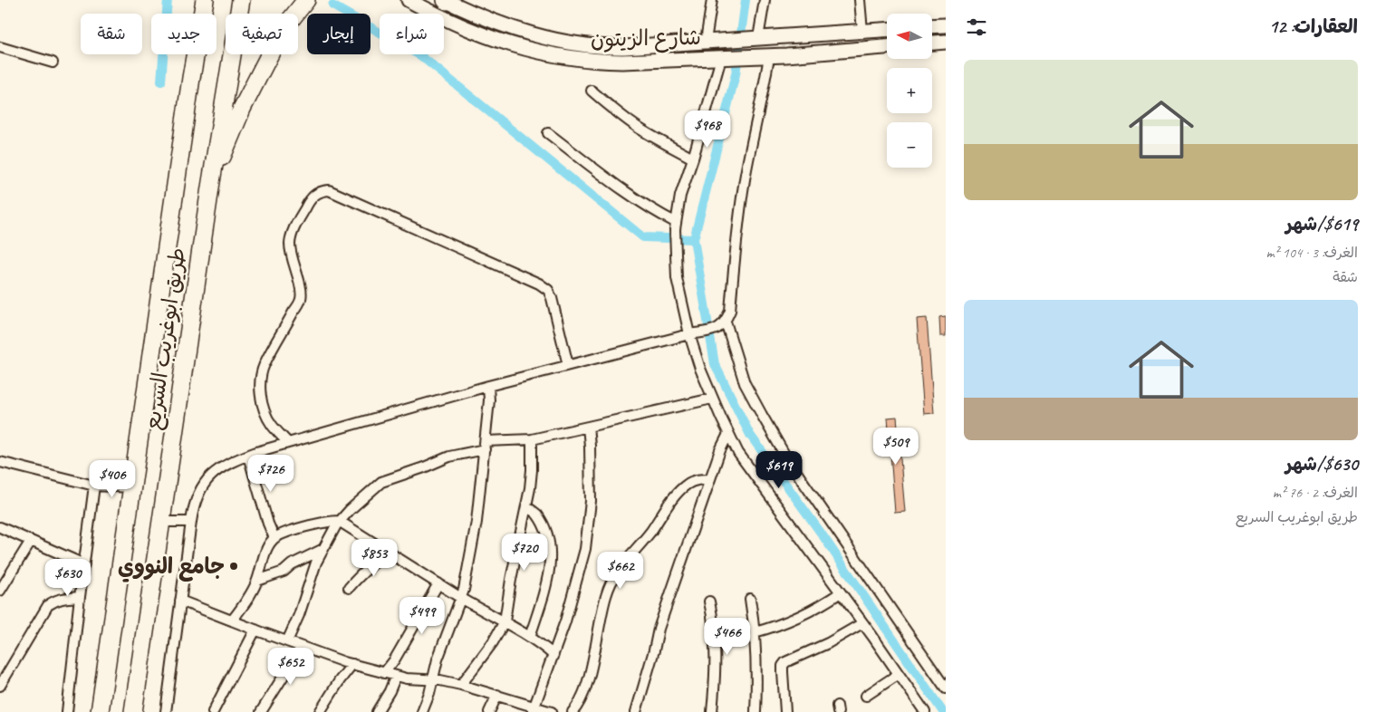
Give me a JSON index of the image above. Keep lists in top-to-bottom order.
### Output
{
  "streets": {
    "highway": ["طريق ابوغريب السريع"],
    "main road": ["شارع الزيتون"]
  },
  "places": ["جامع النووي"],
  "north": "left",
  "page": {
    "heading": "العقارات: 12",
    "map_buttons": ["+", "−"],
    "chip": [
      "شراء",
      "إيجار",
      "تصفية",
      "جديد",
      "شقة"
    ],
    "list": [
      {
        "name": "$619/شهر",
        "note": "الغرف: 3 · 104 m² · شقة"
      },
      {
        "name": "$630/شهر",
        "note": "الغرف: 2 · 76 m² · طريق ابوغريب السريع"
      }
    ],
    "price": [
      "$968",
      "$509",
      "$619",
      "$726",
      "$406",
      "$720",
      "$853",
      "$662",
      "$630",
      "$499",
      "$466",
      "$652"
    ]
  }
}
